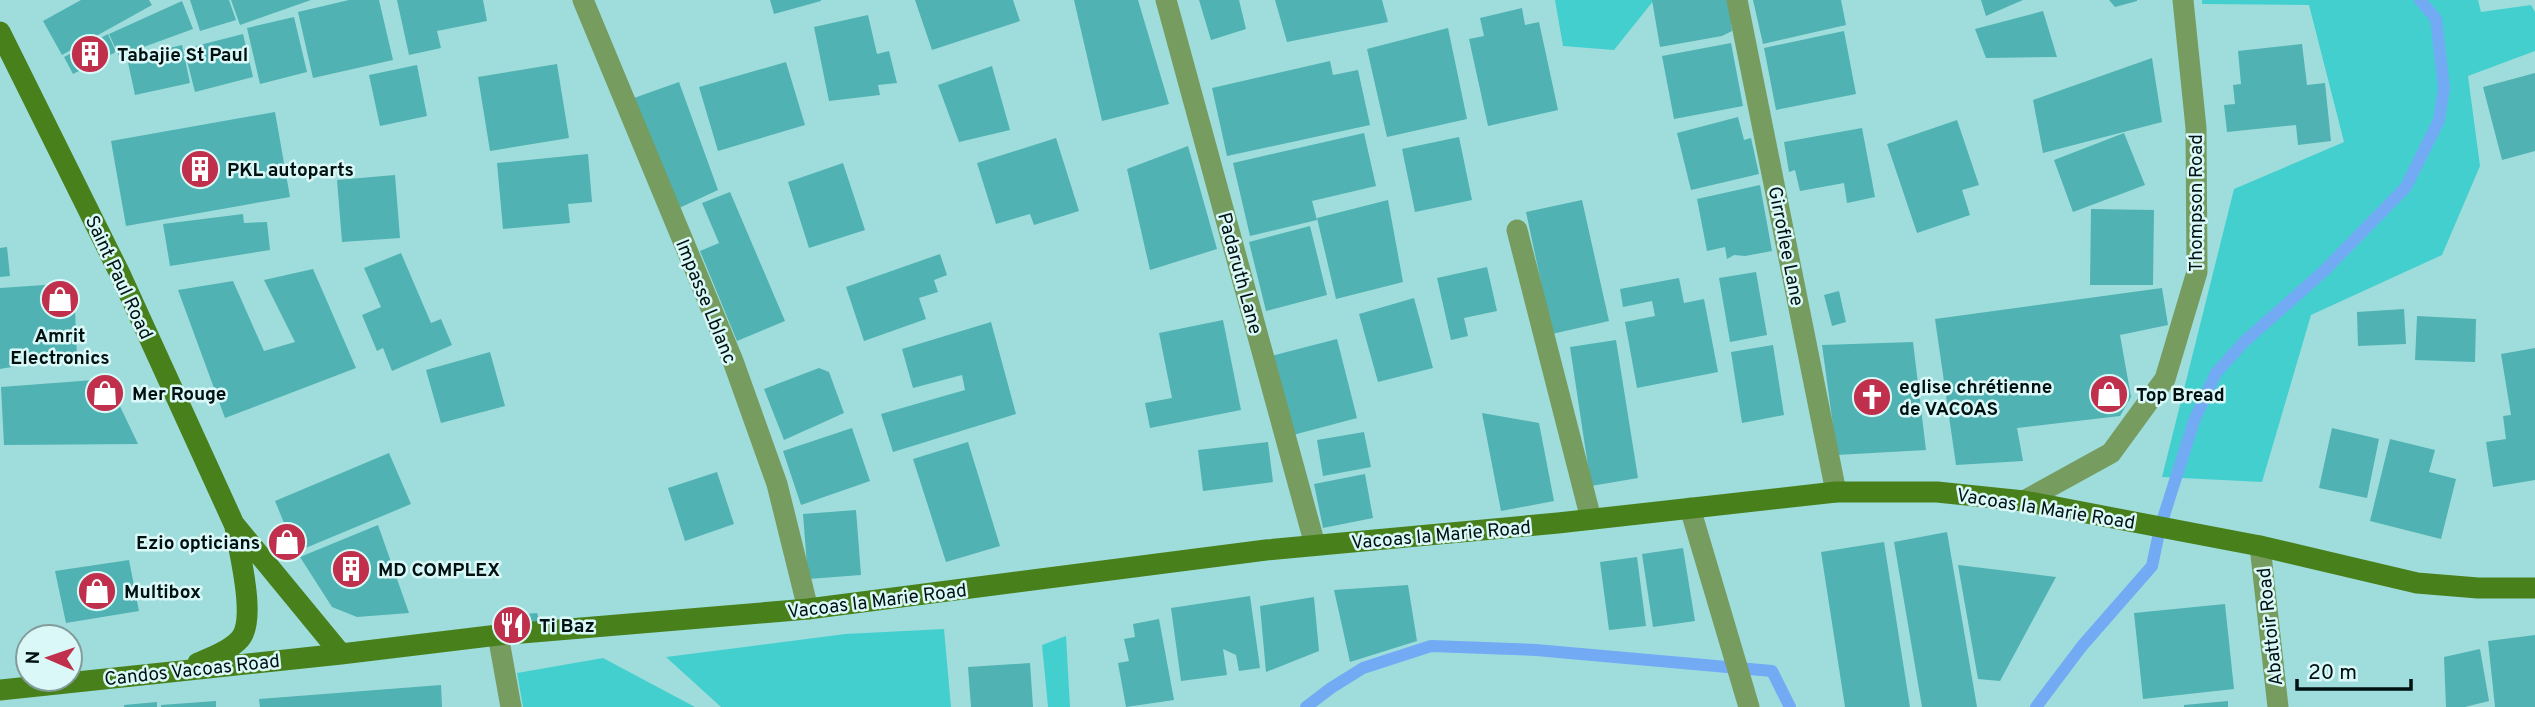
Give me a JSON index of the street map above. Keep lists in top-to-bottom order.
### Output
{
  "streets": {
    "main road": ["Saint Paul Road", "Vacoas la Marie Road", "Candos Vacoas Road"],
    "street": [
      "Thompson Road",
      "Girroflee Lane",
      "Padaruth Lane",
      "Impasse Lblanc",
      "Abattoir Road"
    ]
  },
  "crossings": [
    ["Thompson Road", "Vacoas la Marie Road"],
    ["Girroflee Lane", "Vacoas la Marie Road"],
    ["Padaruth Lane", "Vacoas la Marie Road"],
    ["Saint Paul Road", "Vacoas la Marie Road"],
    ["Saint Paul Road", "Candos Vacoas Road"],
    ["Impasse Lblanc", "Vacoas la Marie Road"],
    ["Vacoas la Marie Road", "Abattoir Road"],
    ["Vacoas la Marie Road", "Candos Vacoas Road"]
  ],
  "places": {
    "building": ["Tabajie St Paul", "PKL autoparts", "MD COMPLEX"],
    "shop": [
      "Amrit Electronics",
      "Mer Rouge",
      "Top Bread",
      "Ezio opticians",
      "Multibox"
    ],
    "church": ["eglise chrétienne de VACOAS"],
    "restaurant": ["Ti Baz"]
  },
  "scale_bar": "20 m",
  "north": "left"
}
